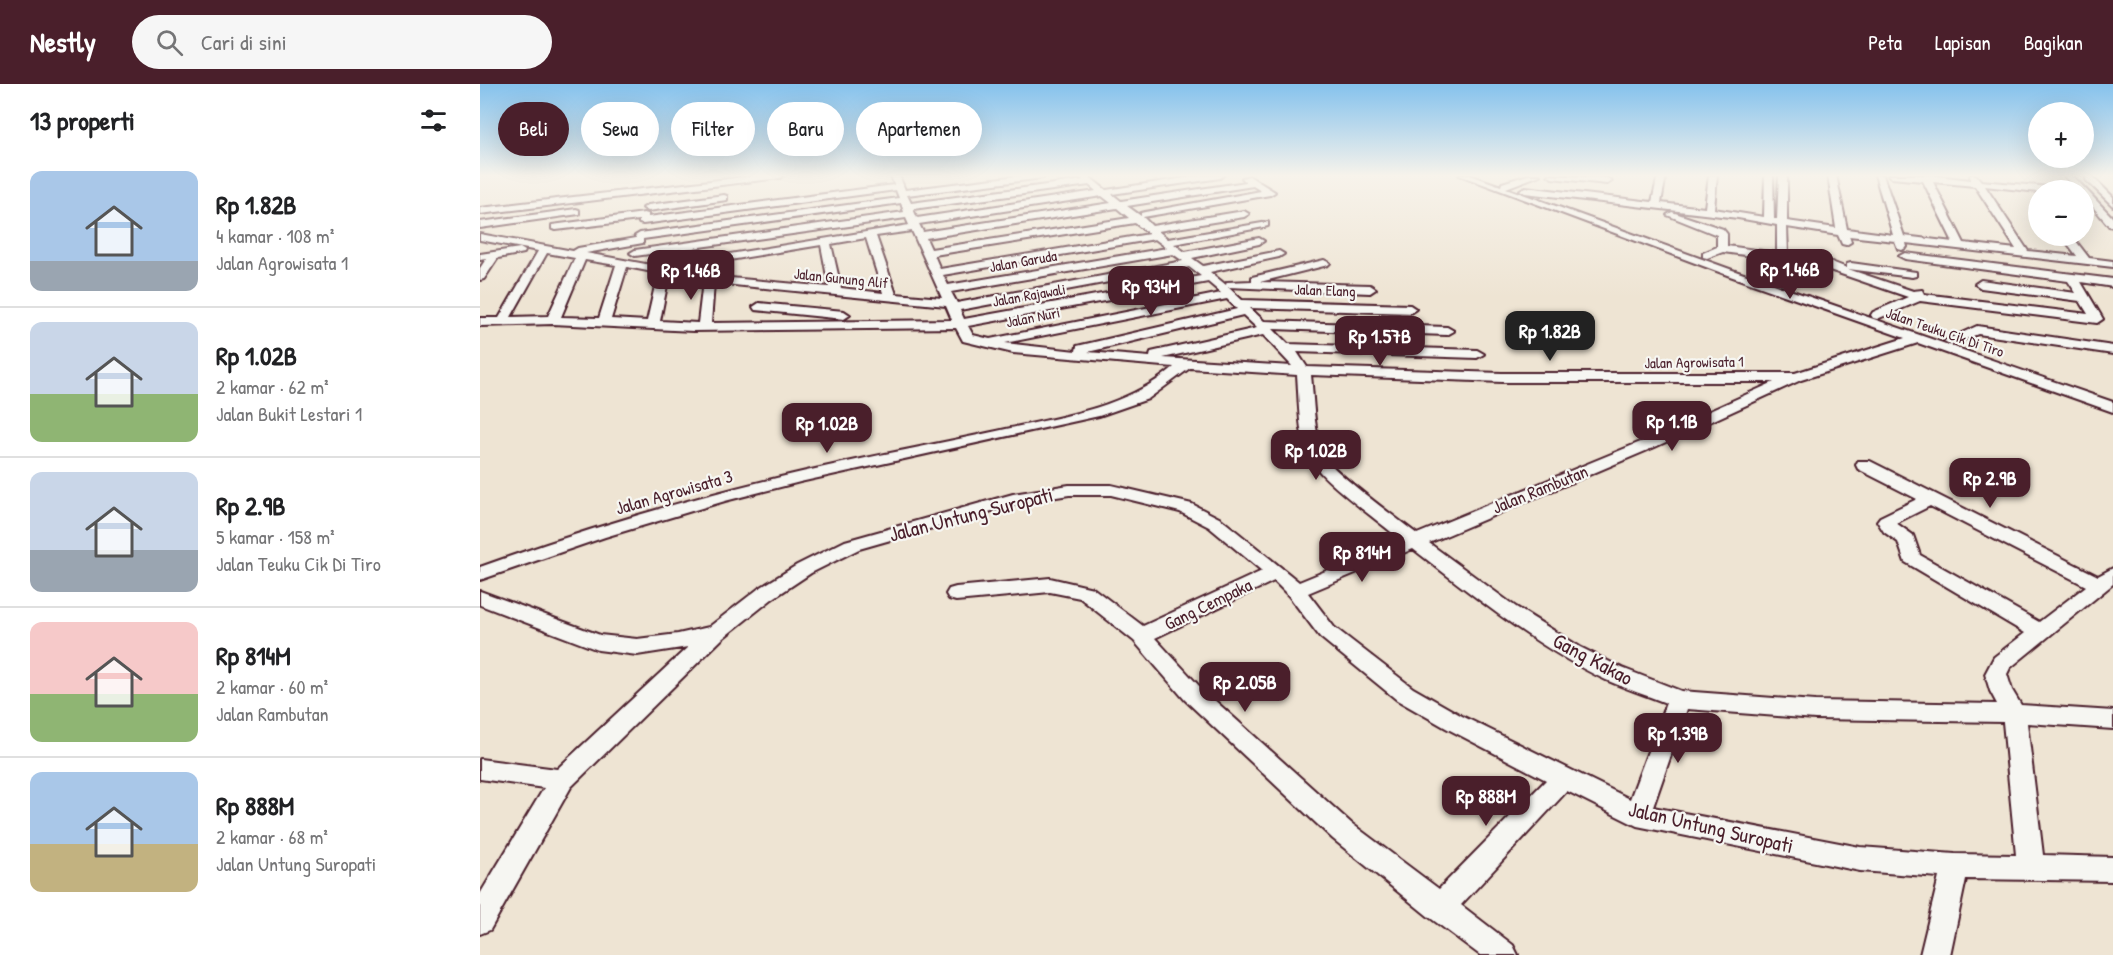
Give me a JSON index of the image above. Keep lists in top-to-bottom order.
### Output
{
  "streets": {
    "street": [
      "Jalan Garuda",
      "Jalan Gunung Alif",
      "Jalan Elang",
      "Jalan Rajawali",
      "Jalan Nuri",
      "Jalan Teuku Cik Di Tiro",
      "Jalan Agrowisata 1",
      "Jalan Rambutan",
      "Jalan Agrowisata 3",
      "Jalan Untung Suropati",
      "Gang Cempaka",
      "Gang Kakao"
    ]
  },
  "crossings": [
    ["Jalan Garuda", "Jalan Gunung Alif"],
    ["Jalan Garuda", "Jalan Elang"],
    ["Jalan Garuda", "Jalan Rajawali"],
    ["Jalan Garuda", "Jalan Nuri"],
    ["Jalan Gunung Alif", "Jalan Elang"],
    ["Jalan Gunung Alif", "Jalan Rajawali"],
    ["Jalan Gunung Alif", "Jalan Nuri"],
    ["Jalan Elang", "Jalan Rajawali"],
    ["Jalan Elang", "Jalan Nuri"],
    ["Jalan Rajawali", "Jalan Nuri"],
    ["Jalan Nuri", "Jalan Agrowisata 1"],
    ["Jalan Teuku Cik Di Tiro", "Jalan Rambutan"],
    ["Jalan Agrowisata 1", "Jalan Rambutan"],
    ["Jalan Agrowisata 1", "Jalan Agrowisata 3"],
    ["Jalan Agrowisata 1", "Gang Kakao"],
    ["Jalan Rambutan", "Jalan Untung Suropati"],
    ["Jalan Rambutan", "Gang Kakao"],
    ["Jalan Untung Suropati", "Gang Cempaka"]
  ],
  "page": {
    "header": "Nestly",
    "search": "Cari di sini",
    "nav": ["Peta", "Lapisan", "Bagikan"],
    "heading": "13 properti",
    "map_buttons": ["+", "−"],
    "chip": [
      "Beli",
      "Sewa",
      "Filter",
      "Baru",
      "Apartemen"
    ],
    "list": [
      {
        "name": "Rp 1.82B",
        "note": "4 kamar · 108 m² · Jalan Agrowisata 1"
      },
      {
        "name": "Rp 1.02B",
        "note": "2 kamar · 62 m² · Jalan Bukit Lestari 1"
      },
      {
        "name": "Rp 2.9B",
        "note": "5 kamar · 158 m² · Jalan Teuku Cik Di Tiro"
      },
      {
        "name": "Rp 814M",
        "note": "2 kamar · 60 m² · Jalan Rambutan"
      },
      {
        "name": "Rp 888M",
        "note": "2 kamar · 68 m² · Jalan Untung Suropati"
      }
    ],
    "price": [
      "Rp 1.46B",
      "Rp 1.46B",
      "Rp 934M",
      "Rp 1.82B",
      "Rp 1.57B",
      "Rp 1.1B",
      "Rp 1.02B",
      "Rp 1.02B",
      "Rp 2.9B",
      "Rp 814M",
      "Rp 2.05B",
      "Rp 1.39B",
      "Rp 888M"
    ]
  }
}
